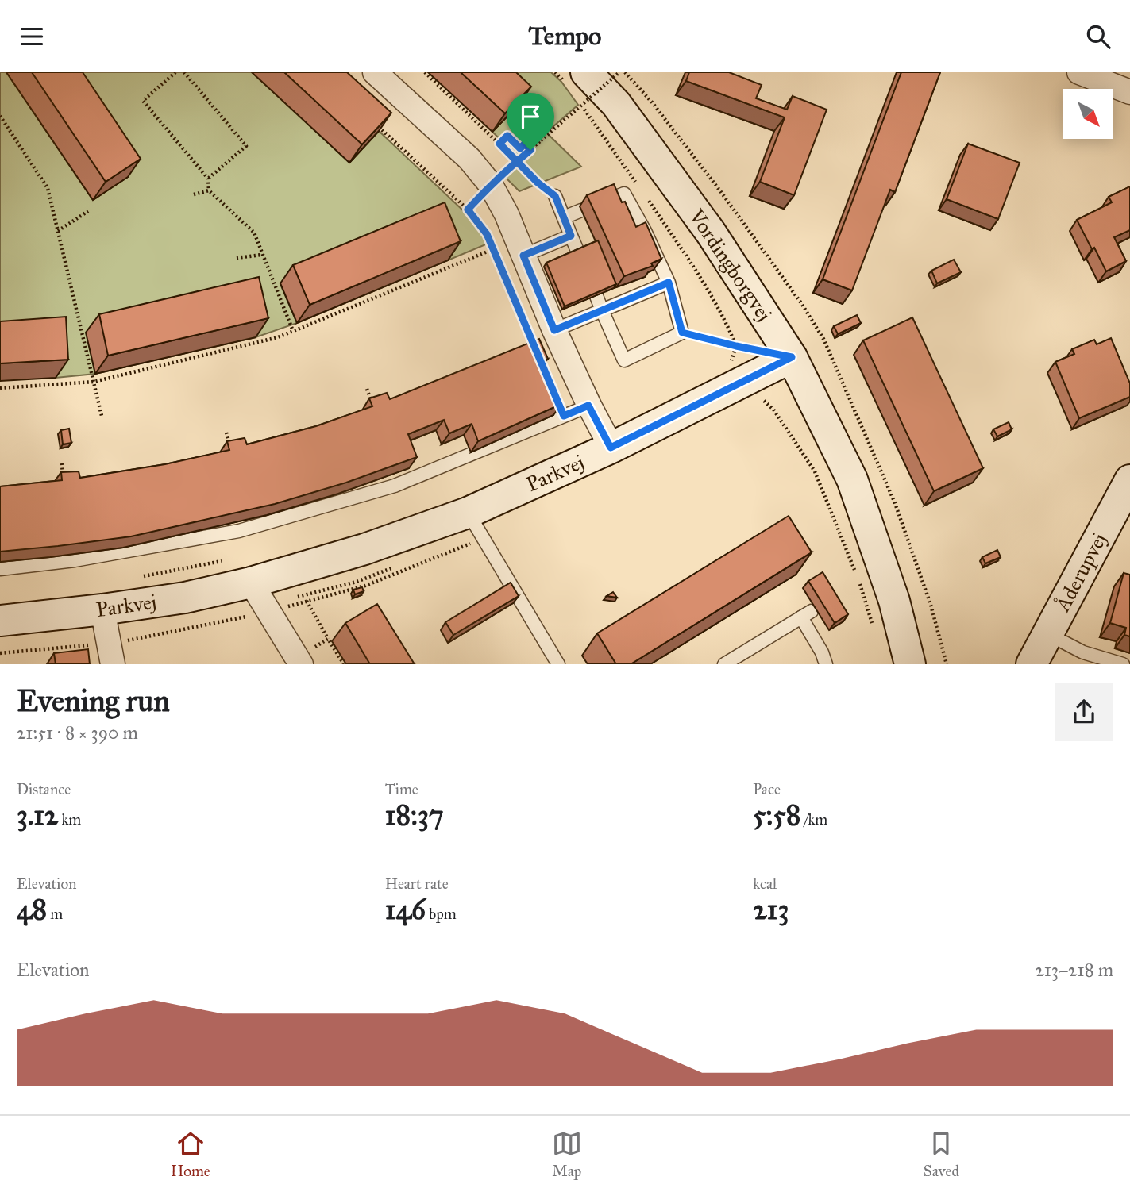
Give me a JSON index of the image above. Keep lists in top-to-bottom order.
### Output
{
  "streets": {
    "street": ["Vordingborgvej", "Parkvej", "Åderupvej"]
  },
  "crossings": [
    ["Vordingborgvej", "Parkvej"]
  ],
  "north": "bottom right",
  "page": {
    "header": "Tempo",
    "heading": ["Evening run", "21:51 · 8 × 390 m"],
    "stats": [
      ["Distance", "3.12 km"],
      ["Time", "18:37"],
      ["Pace", "5:58 /km"],
      ["Elevation", "48 m"],
      ["Heart rate", "146 bpm"],
      ["kcal", "213"]
    ],
    "chart": ["Elevation", "213–218 m"],
    "tabs": ["Home", "Map", "Saved"]
  }
}
